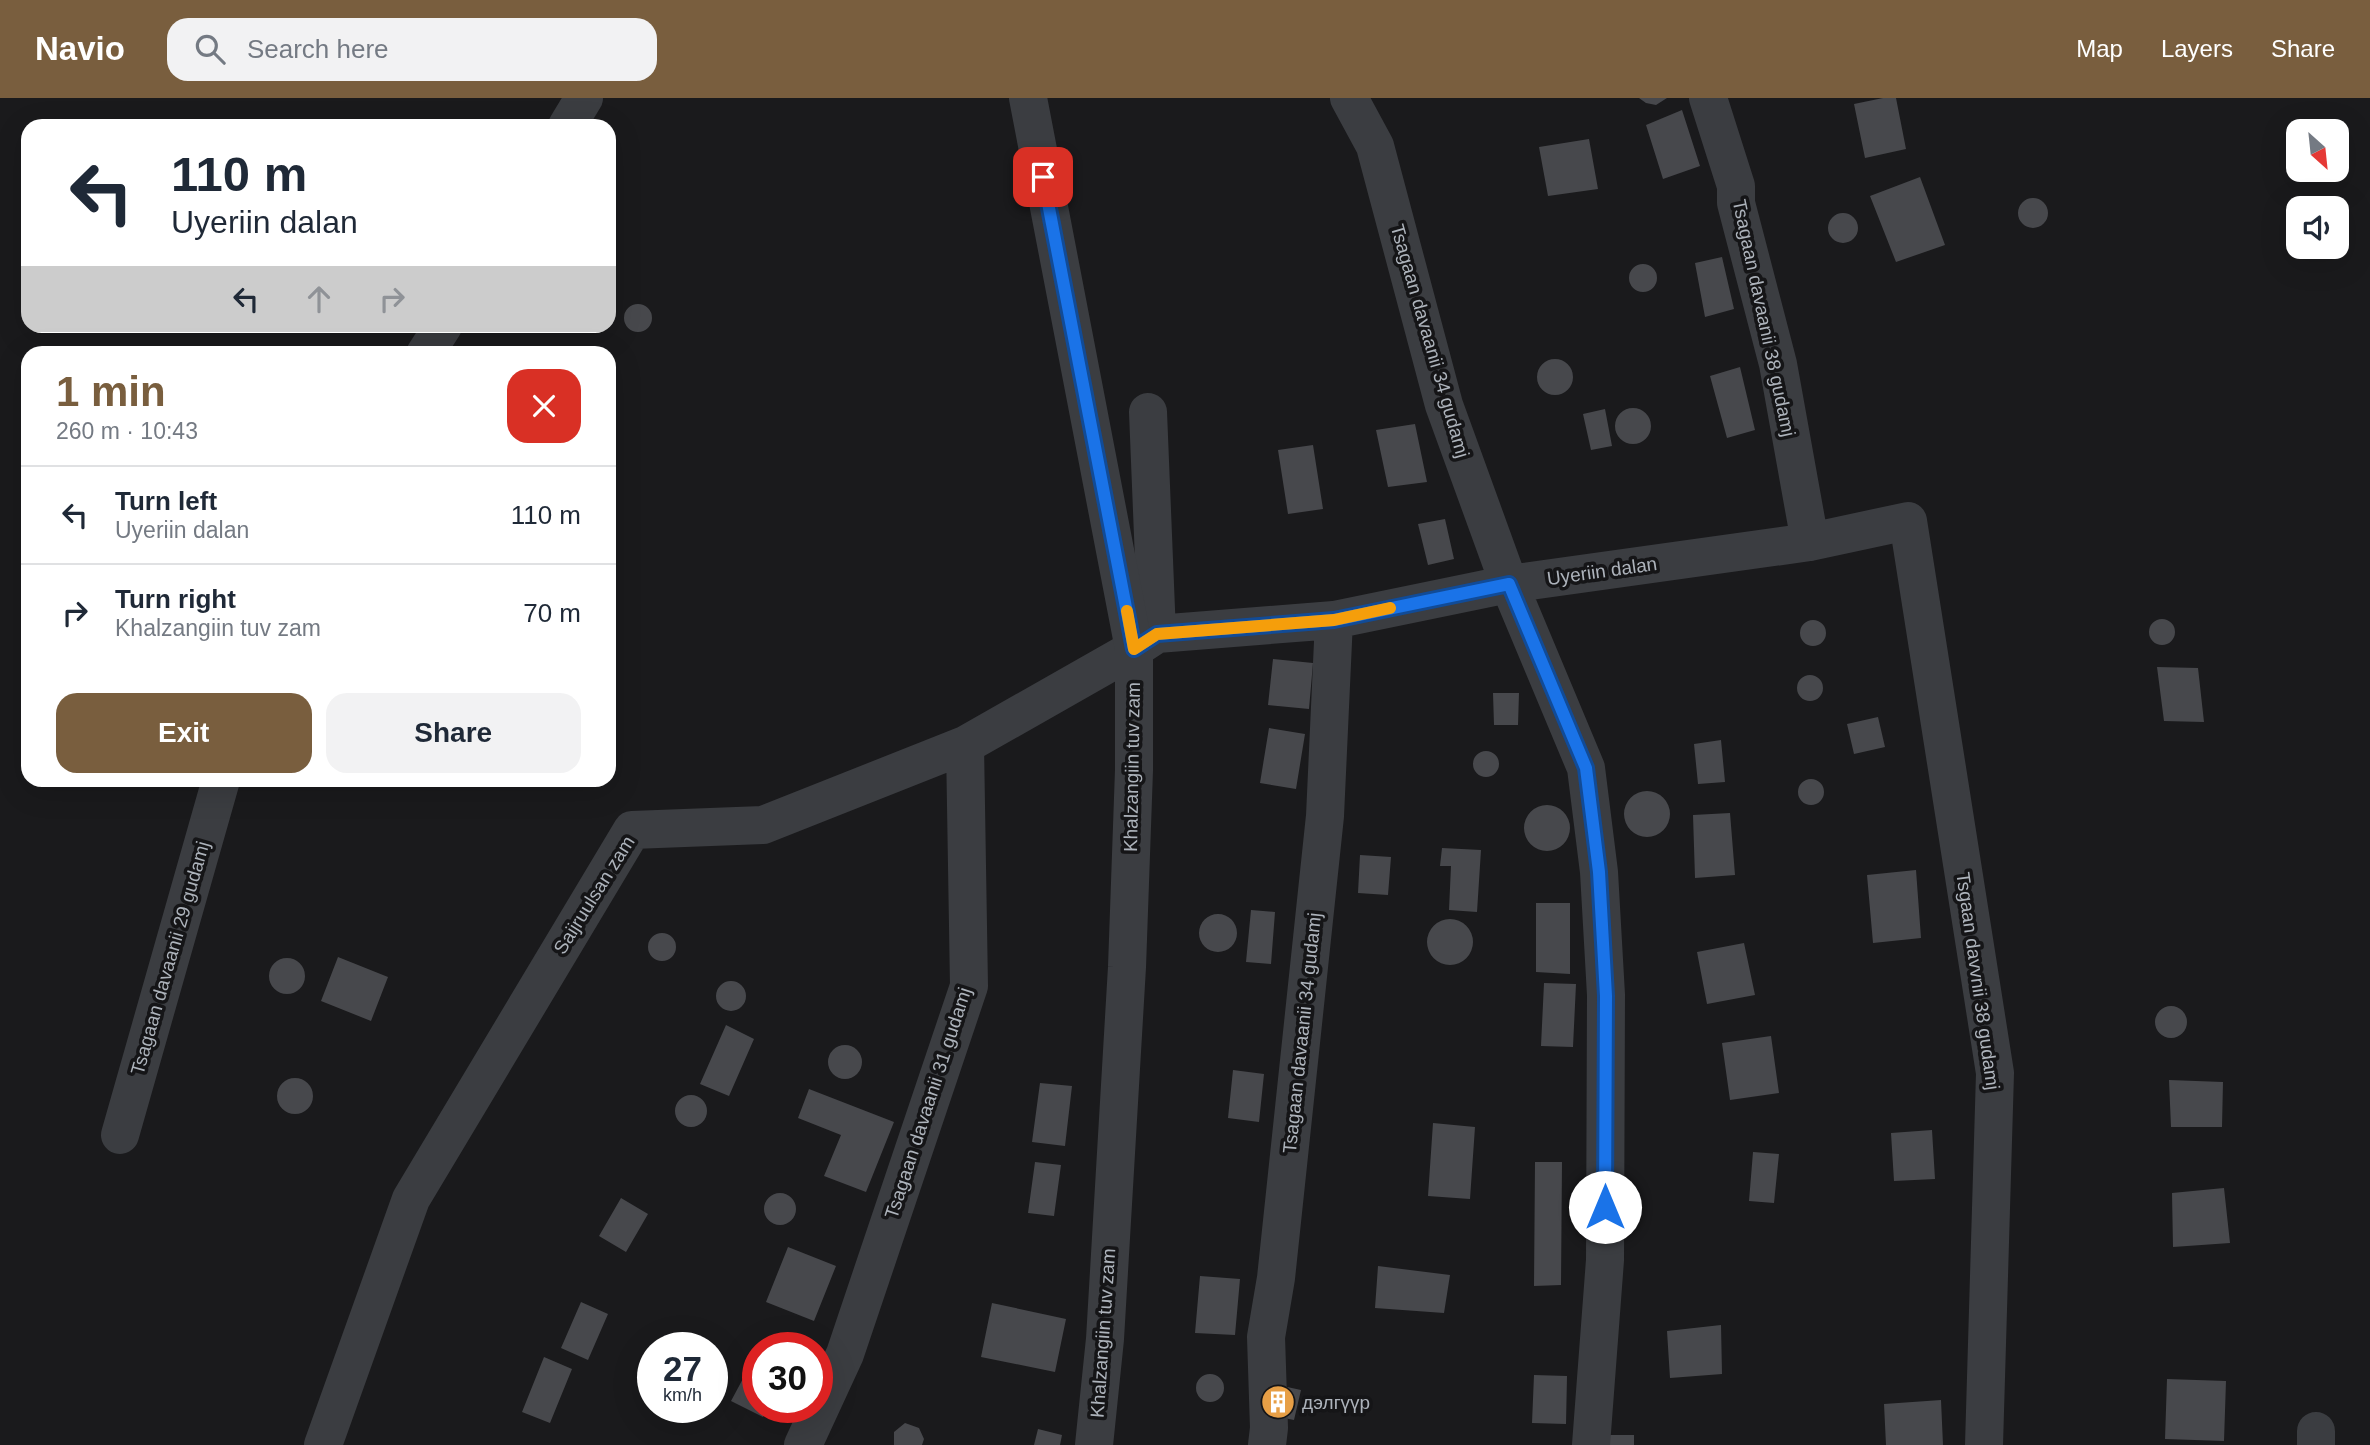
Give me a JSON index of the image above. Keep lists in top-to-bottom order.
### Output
{
  "streets": {
    "street": [
      "Tsagaan davaanii 38 gudamj",
      "Tsagaan davaanii 34 gudamj",
      "Uyeriin dalan",
      "Khalzangiin tuv zam",
      "Saijruulsan zam",
      "Tsagaan davaanii 29 gudamj",
      "Tsgaan davvnii 38 gudamj",
      "Tsagaan davaanii 31 gudamj"
    ]
  },
  "crossings": [
    ["Tsagaan davaanii 38 gudamj", "Uyeriin dalan"],
    ["Tsagaan davaanii 34 gudamj", "Uyeriin dalan"],
    ["Uyeriin dalan", "Khalzangiin tuv zam"],
    ["Uyeriin dalan", "Saijruulsan zam"],
    ["Uyeriin dalan", "Tsgaan davvnii 38 gudamj"],
    ["Khalzangiin tuv zam", "Saijruulsan zam"],
    ["Saijruulsan zam", "Tsagaan davaanii 31 gudamj"]
  ],
  "places": {
    "building": ["дэлгүүр"]
  },
  "north": "bottom right",
  "page": {
    "header": "Navio",
    "search": "Search here",
    "nav": ["Map", "Layers", "Share"],
    "turn": ["110 m", "Uyeriin dalan"],
    "heading": ["1 min", "260 m · 10:43"],
    "list": [
      {
        "name": "Turn left",
        "note": "Uyeriin dalan",
        "value": "110 m"
      },
      {
        "name": "Turn right",
        "note": "Khalzangiin tuv zam",
        "value": "70 m"
      }
    ],
    "buttons": ["Exit", "Share"],
    "speed": "27 km/h",
    "limit": "30"
  }
}
